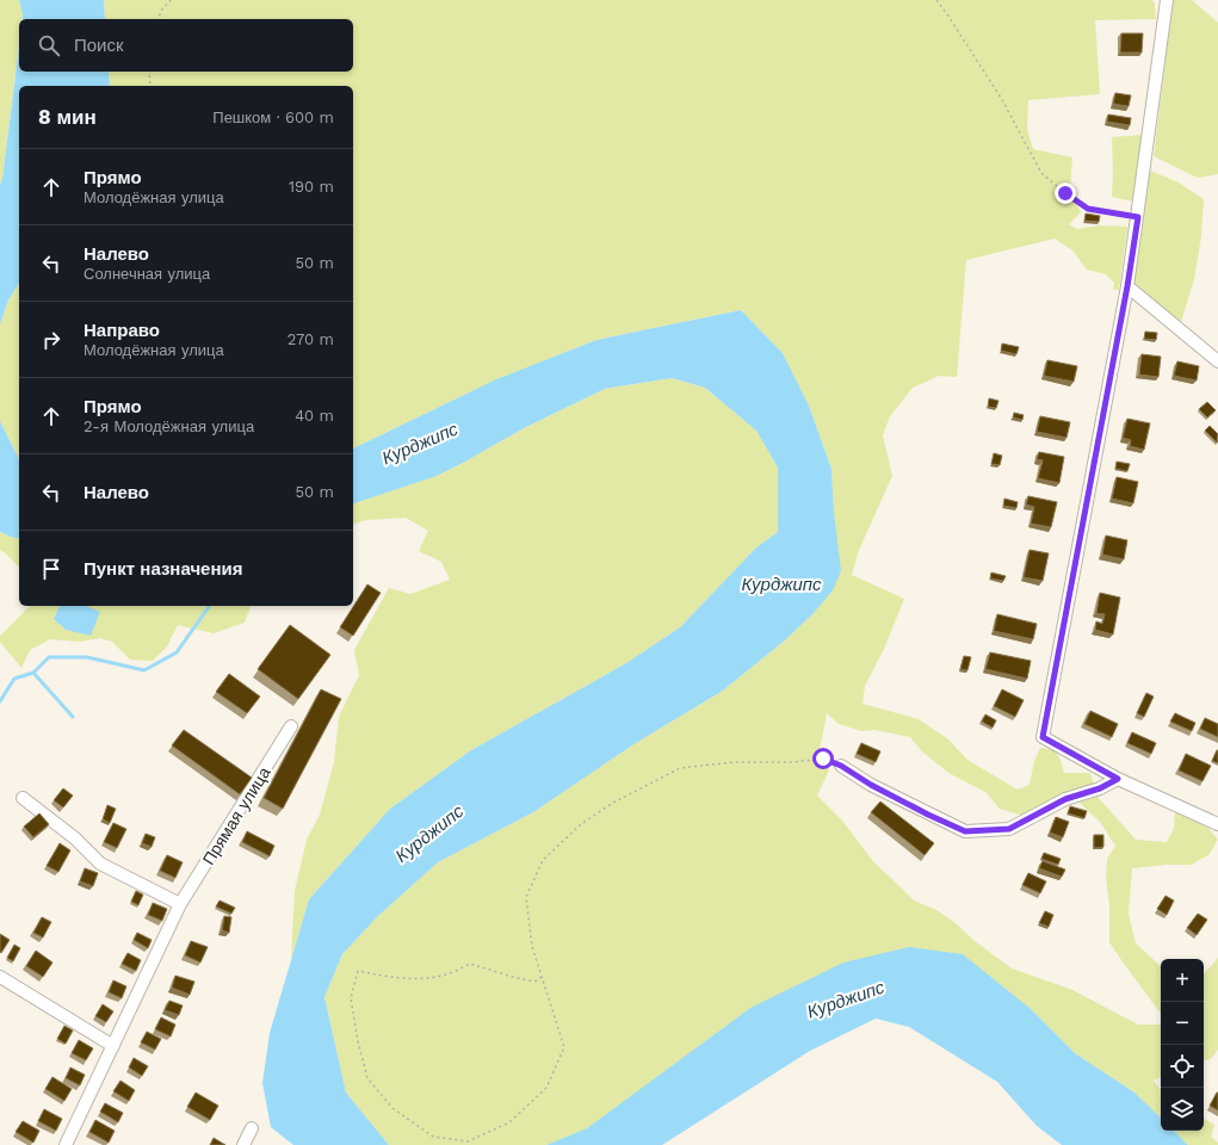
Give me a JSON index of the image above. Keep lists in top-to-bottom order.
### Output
{
  "streets": {
    "street": ["Прямая улица"]
  },
  "water": ["Курджипс"],
  "page": {
    "search": "Поиск",
    "heading": ["8 мин", "Пешком · 600 m"],
    "list": [
      ["Прямо", "Молодёжная улица", "190 m"],
      ["Налево", "Солнечная улица", "50 m"],
      ["Направо", "Молодёжная улица", "270 m"],
      ["Прямо", "2-я Молодёжная улица", "40 m"],
      ["Налево", "50 m"],
      "Пункт назначения"
    ],
    "map_buttons": ["+", "−"]
  }
}
